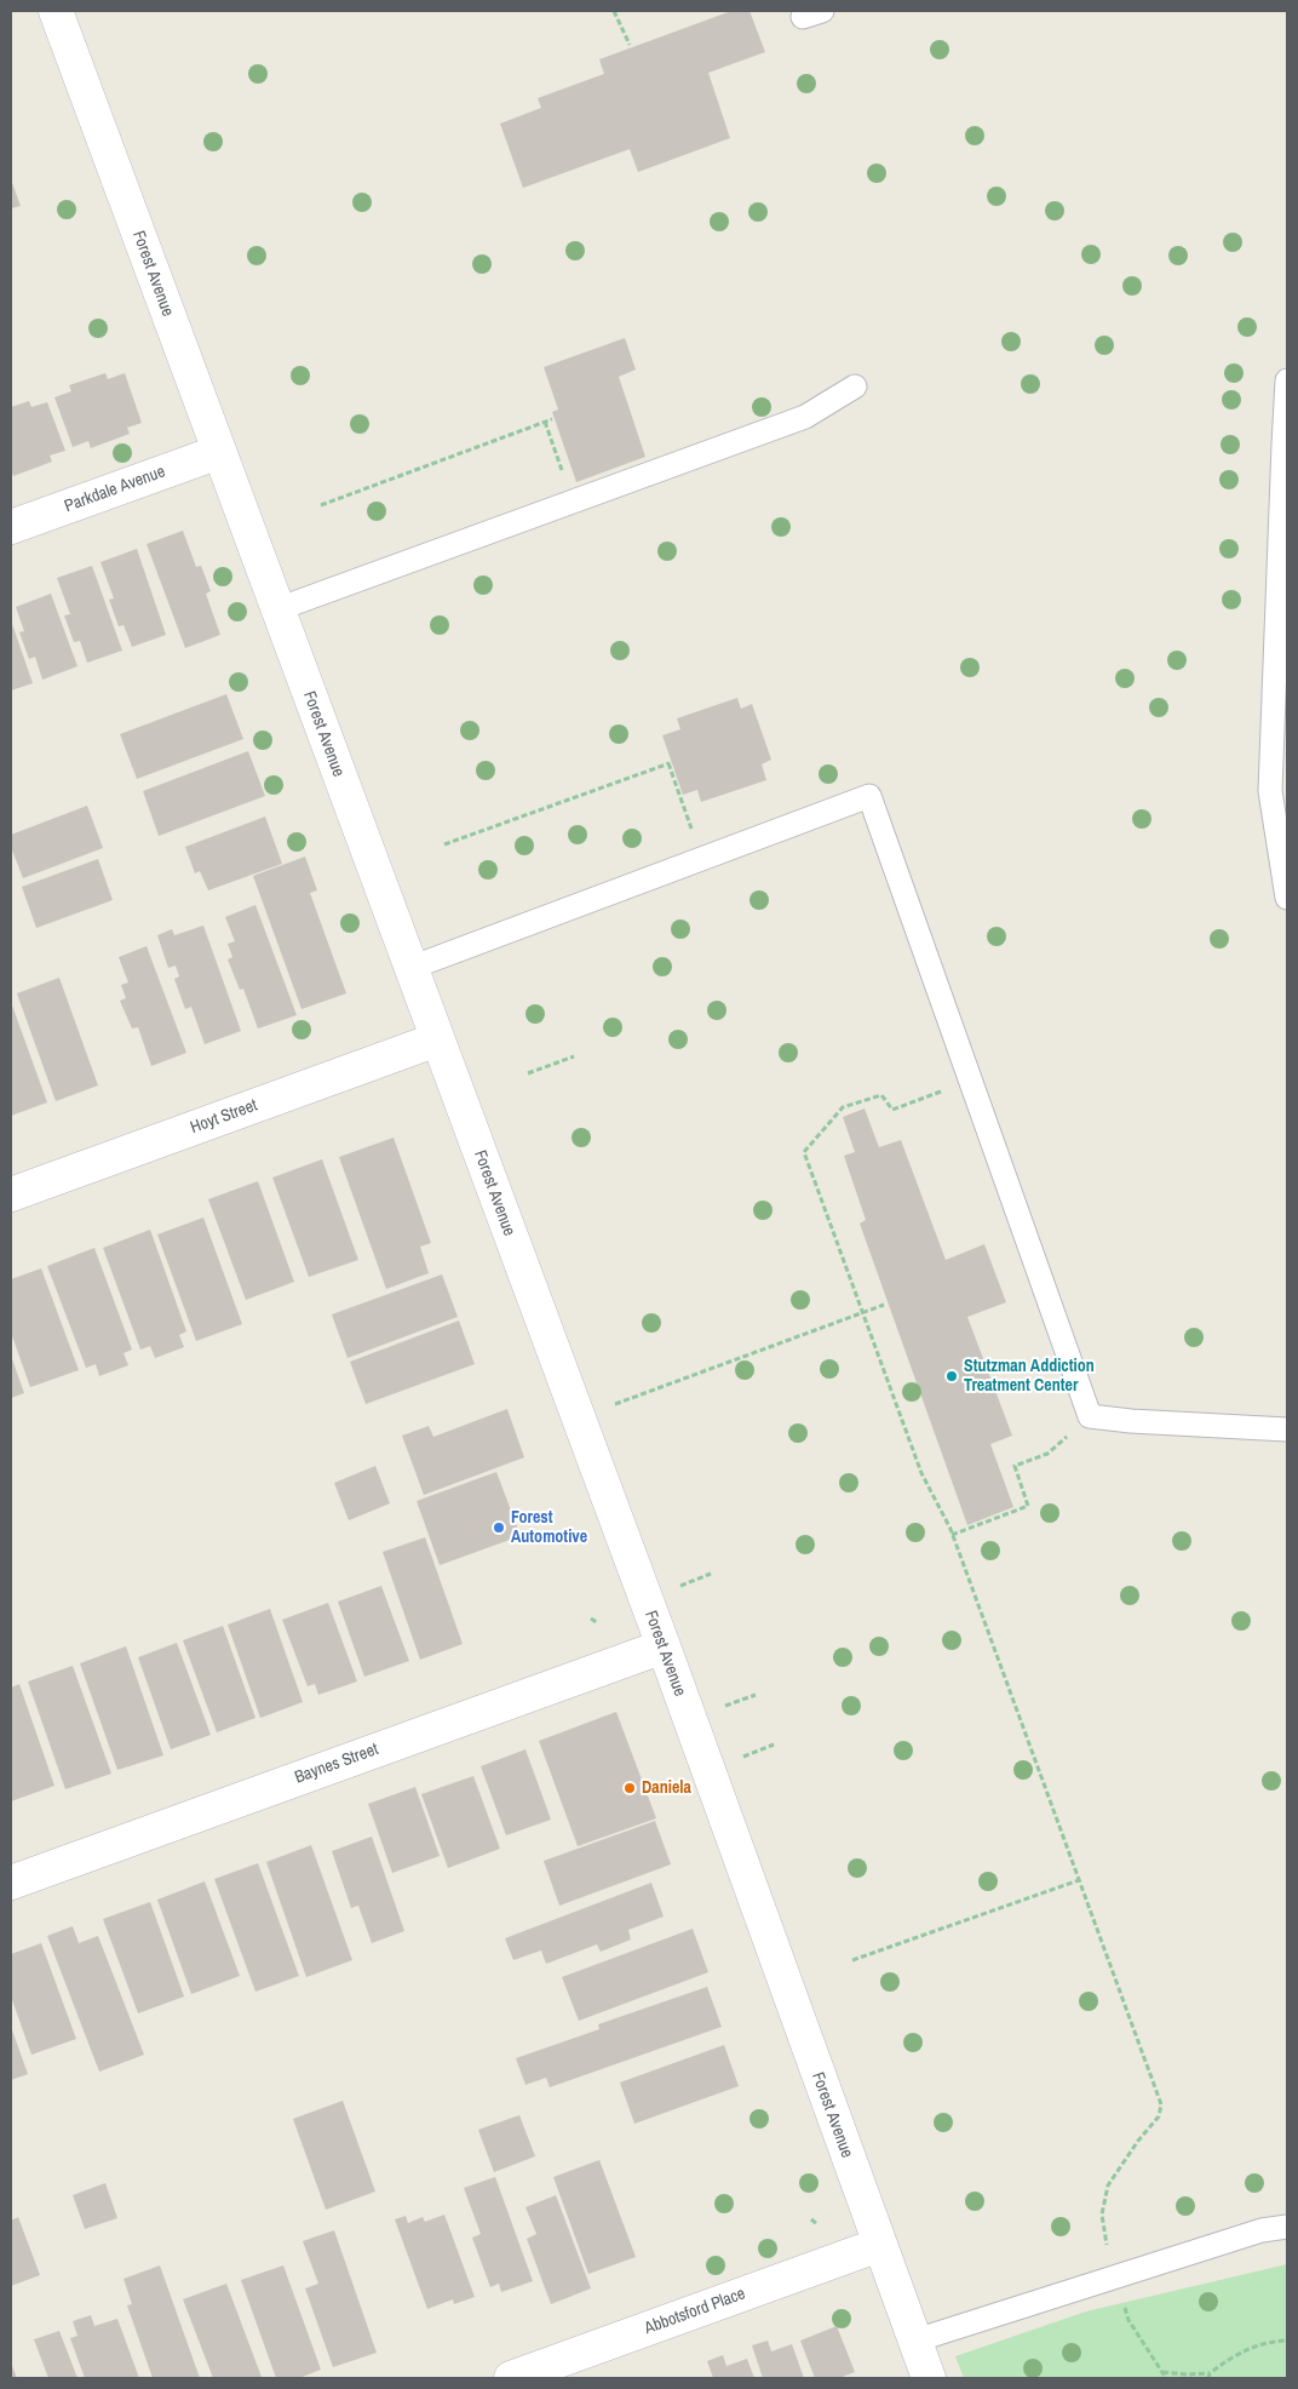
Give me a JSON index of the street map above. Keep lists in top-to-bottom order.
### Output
{
  "streets": {
    "street": [
      "Forest Avenue",
      "Parkdale Avenue",
      "Hoyt Street",
      "Baynes Street",
      "Abbotsford Place"
    ]
  },
  "crossings": [
    ["Forest Avenue", "Parkdale Avenue"],
    ["Forest Avenue", "Hoyt Street"],
    ["Forest Avenue", "Baynes Street"],
    ["Forest Avenue", "Abbotsford Place"]
  ],
  "places": ["Stutzman Addiction Treatment Center", "Forest Automotive", "Daniela"]
}
